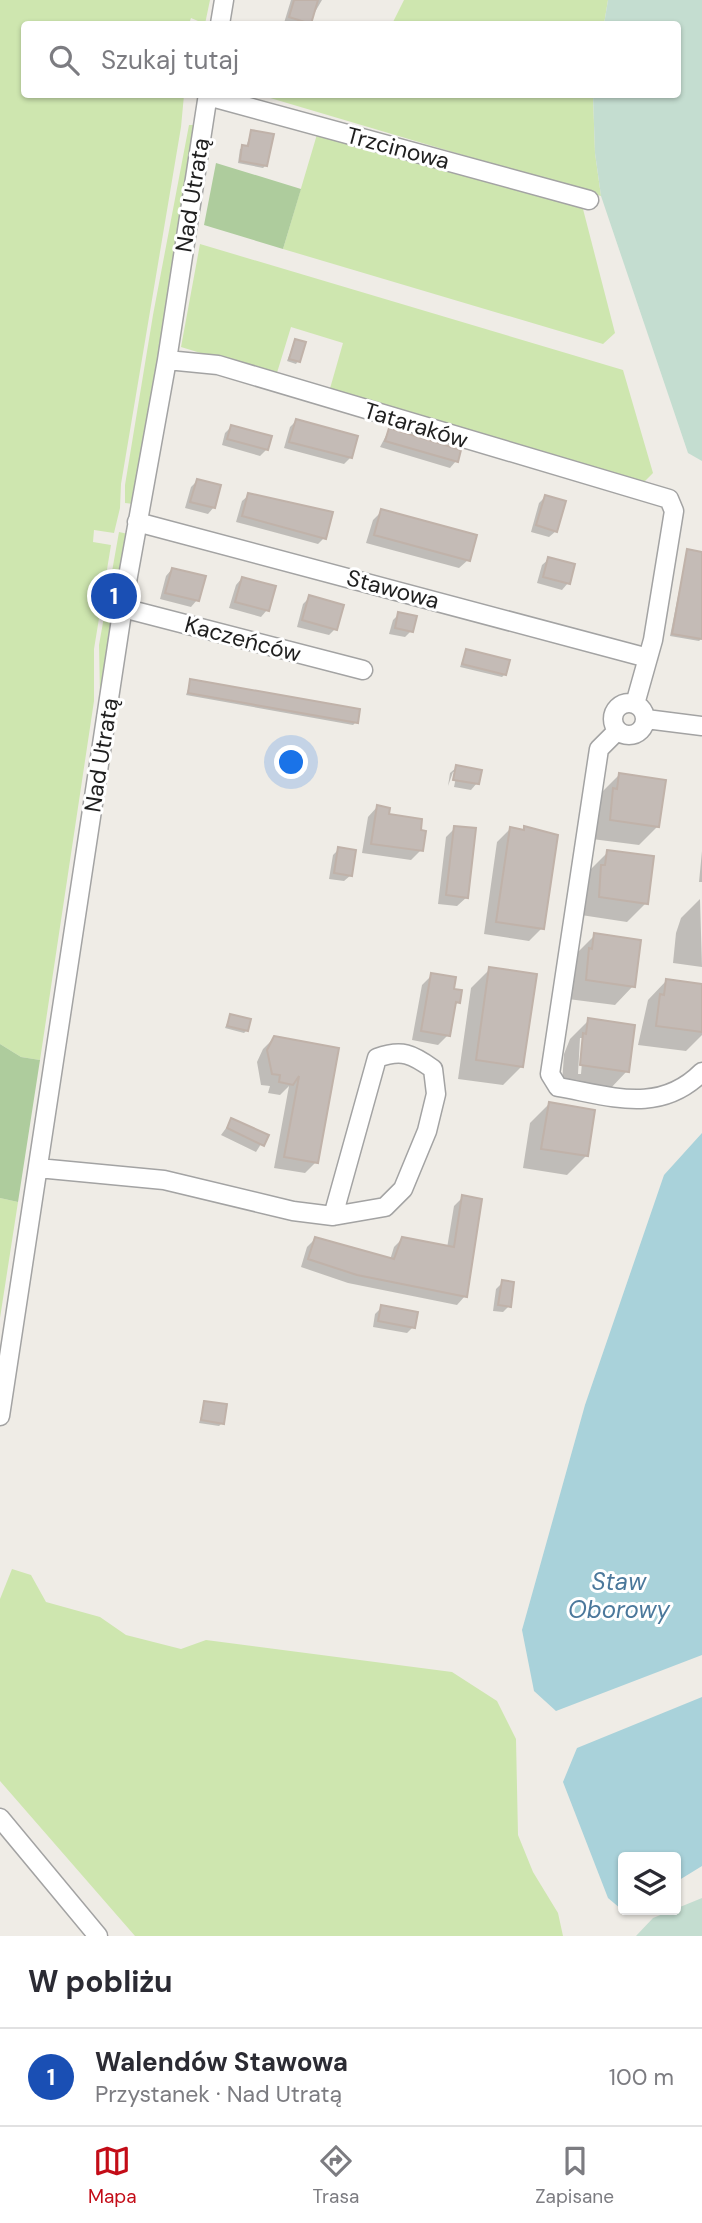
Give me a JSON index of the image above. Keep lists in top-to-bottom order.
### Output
{
  "streets": {
    "street": [
      "Trzcinowa",
      "Nad Utratą",
      "Tataraków",
      "Stawowa",
      "Kaczeńców"
    ]
  },
  "crossings": [
    ["Nad Utratą", "Tataraków"],
    ["Nad Utratą", "Stawowa"],
    ["Nad Utratą", "Kaczeńców"],
    ["Tataraków", "Stawowa"]
  ],
  "water": ["Staw Oborowy"],
  "page": {
    "search": "Szukaj tutaj",
    "pins": "1",
    "heading": "W pobliżu",
    "list": [
      {
        "mark": "1",
        "name": "Walendów Stawowa",
        "note": "Przystanek · Nad Utratą",
        "value": "100 m"
      }
    ],
    "nav": ["Mapa", "Trasa", "Zapisane"]
  }
}
